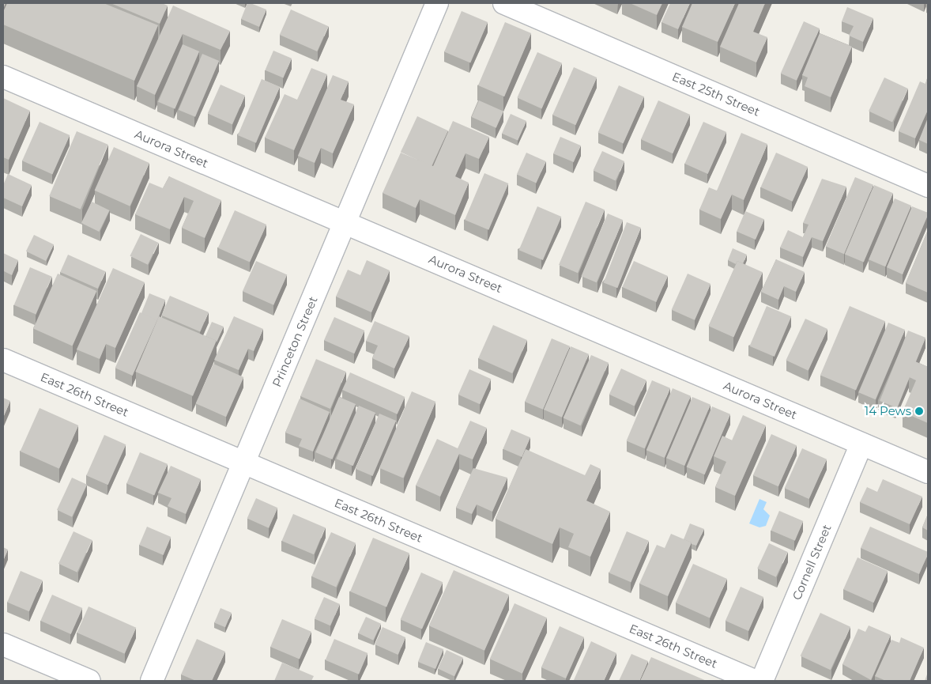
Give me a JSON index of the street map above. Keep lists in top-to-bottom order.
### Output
{
  "streets": {
    "street": [
      "East 25th Street",
      "Aurora Street",
      "Princeton Street",
      "East 26th Street",
      "Cornell Street"
    ]
  },
  "crossings": [
    ["Aurora Street", "Princeton Street"],
    ["Aurora Street", "Cornell Street"],
    ["Princeton Street", "East 26th Street"]
  ],
  "places": ["14 Pews"]
}
